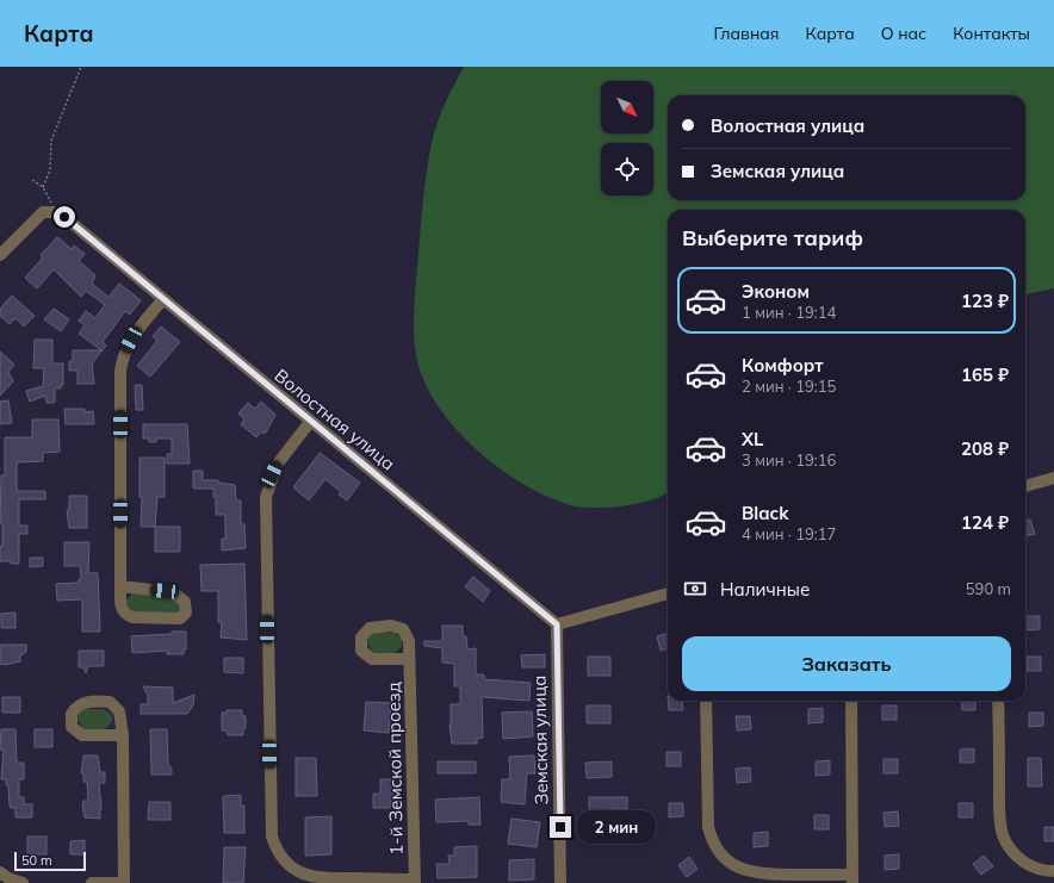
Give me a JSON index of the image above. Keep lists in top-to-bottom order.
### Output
{
  "streets": {
    "street": ["Волостная улица", "Земская улица", "1-й Земской проезд"]
  },
  "crossings": [
    ["Волостная улица", "Земская улица"],
    ["Волостная улица", "1-й Земской проезд"]
  ],
  "scale_bar": "50 m",
  "north": "bottom right",
  "page": {
    "header": "Карта",
    "nav": [
      "Главная",
      "Карта",
      "О нас",
      "Контакты"
    ],
    "banner": ["Волостная улица", "Земская улица"],
    "heading": "Выберите тариф",
    "list": [
      {
        "name": "Эконом",
        "note": "1 мин · 19:14",
        "value": "123 ₽"
      },
      {
        "name": "Комфорт",
        "note": "2 мин · 19:15",
        "value": "165 ₽"
      },
      {
        "name": "XL",
        "note": "3 мин · 19:16",
        "value": "208 ₽"
      },
      {
        "name": "Black",
        "note": "4 мин · 19:17",
        "value": "124 ₽"
      }
    ],
    "pay": ["Наличные", "590 m"],
    "buttons": "Заказать",
    "bubble": "2 мин",
    "scale": "50 m"
  }
}
